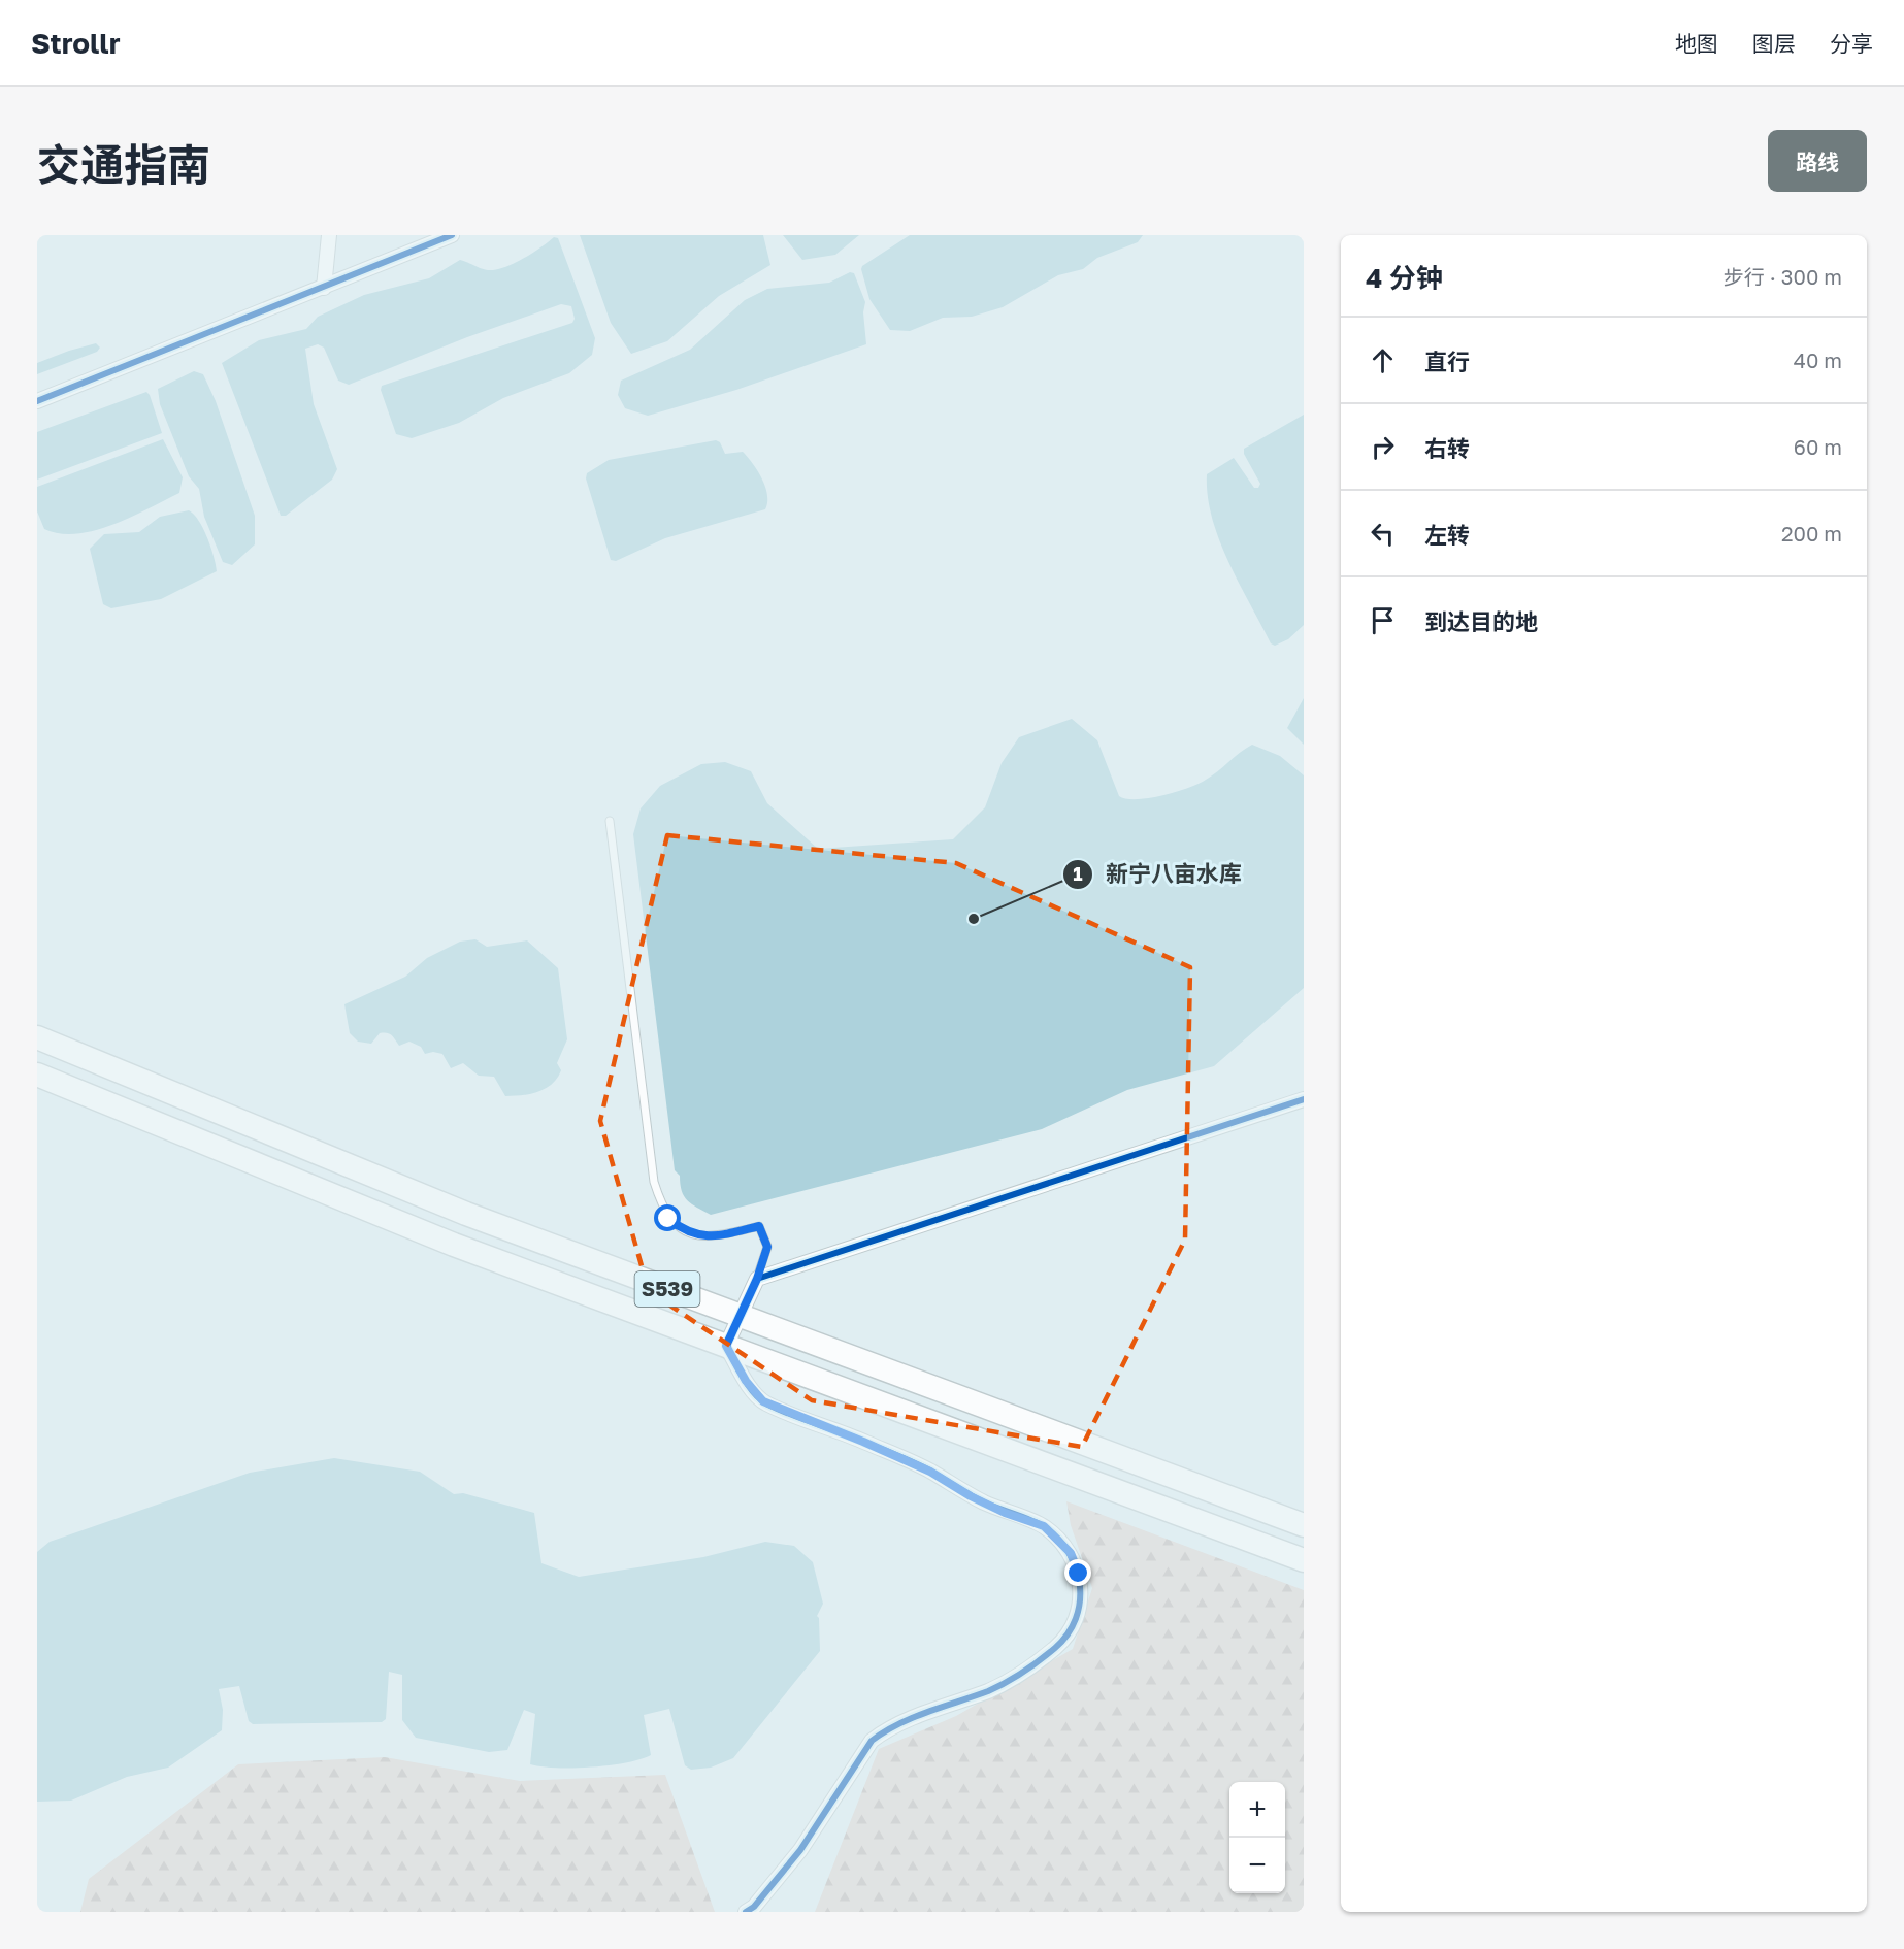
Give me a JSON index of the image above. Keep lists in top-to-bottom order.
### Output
{
  "streets": {
    "main road": ["S539"]
  },
  "places": ["新宁八亩水库"],
  "page": {
    "header": "Strollr",
    "nav": ["地图", "图层", "分享"],
    "title": "交通指南",
    "buttons": "路线",
    "heading": ["4 分钟", "步行 · 300 m"],
    "list": [
      ["直行", "40 m"],
      ["右转", "60 m"],
      ["左转", "200 m"],
      "到达目的地"
    ],
    "map_buttons": ["+", "−"]
  }
}
